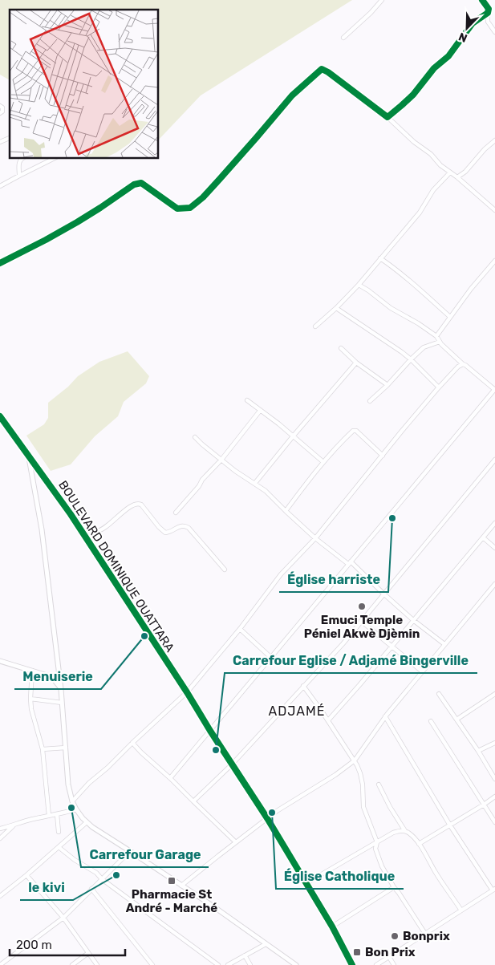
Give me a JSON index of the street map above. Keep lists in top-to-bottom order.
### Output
{
  "streets": {
    "street": ["BOULEVARD DOMINIQUE OUATTARA"]
  },
  "districts": ["ADJAMÉ"],
  "places": {
    "other": [
      "Église harriste",
      "Emuci Temple Péniel Akwè Djèmin",
      "Menuiserie",
      "Carrefour Eglise / Adjamé Bingerville",
      "Carrefour Garage",
      "Église Catholique",
      "le kivi",
      "Bonprix"
    ],
    "transit": ["Pharmacie St André - Marché", "Bon Prix"]
  },
  "scale_bar": "200 m",
  "north": "bottom left"
}
